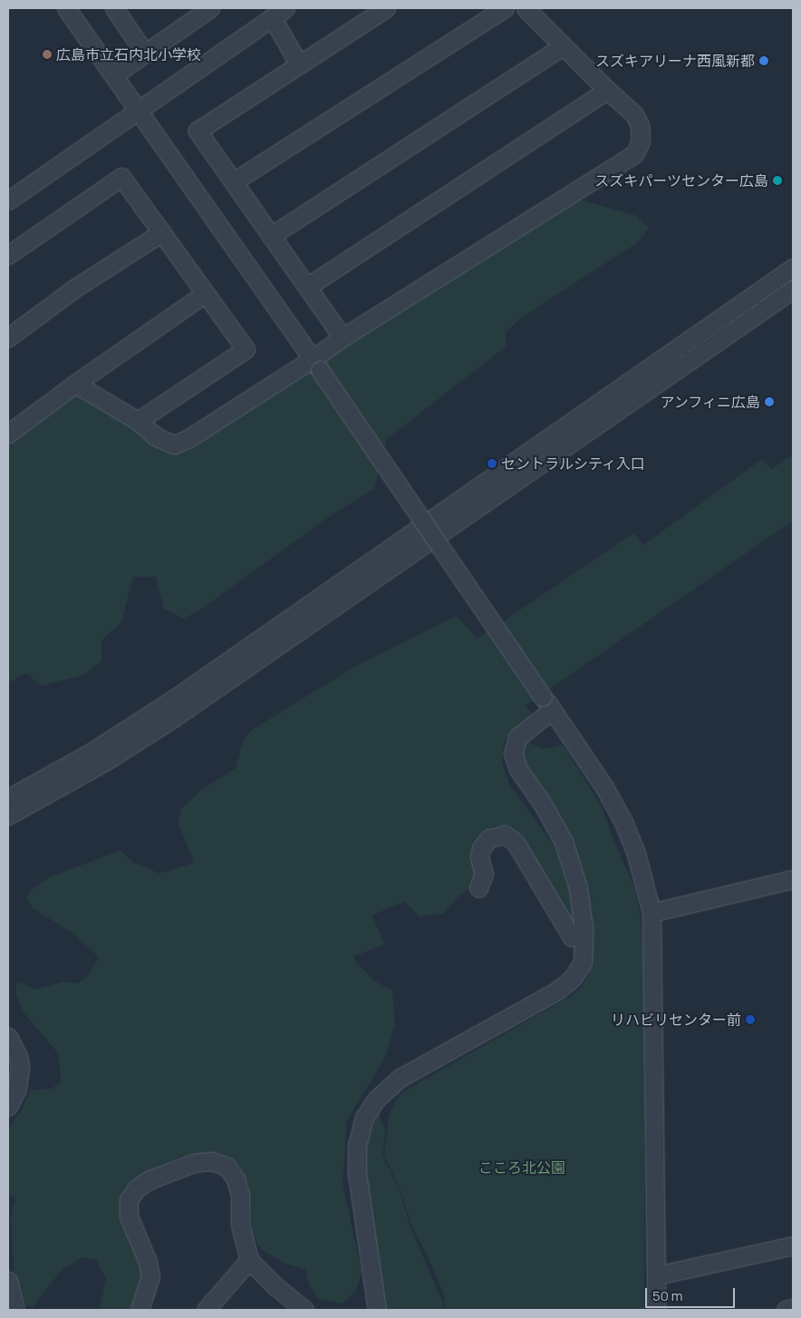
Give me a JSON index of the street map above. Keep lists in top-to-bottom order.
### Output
{
  "parks": ["こころ北公園"],
  "places": [
    "広島市立石内北小学校",
    "スズキアリーナ西風新都",
    "スズキパーツセンター広島",
    "アンフィニ広島",
    "セントラルシティ入口",
    "リハビリセンター前"
  ],
  "scale_bar": "50 m"
}
